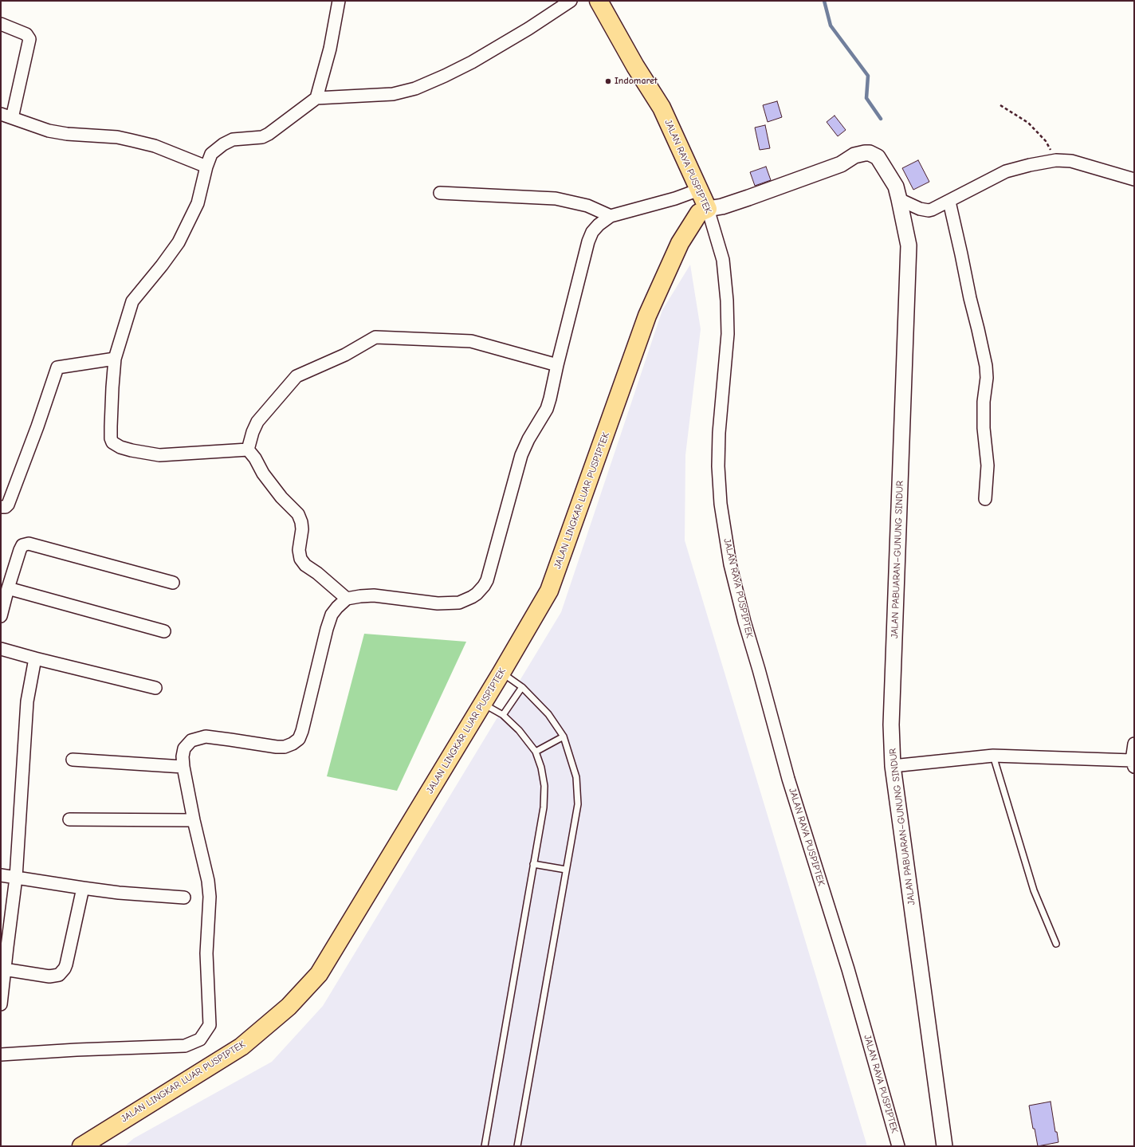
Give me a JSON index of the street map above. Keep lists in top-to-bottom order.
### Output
{
  "streets": {
    "main road": ["JALAN RAYA PUSPIPTEK", "JALAN LINGKAR LUAR PUSPIPTEK"],
    "street": ["JALAN PABUARAN–GUNUNG SINDUR"]
  },
  "crossings": [
    ["JALAN RAYA PUSPIPTEK", "JALAN LINGKAR LUAR PUSPIPTEK"],
    ["JALAN RAYA PUSPIPTEK", "JALAN PABUARAN–GUNUNG SINDUR"],
    ["JALAN LINGKAR LUAR PUSPIPTEK", "JALAN PABUARAN–GUNUNG SINDUR"]
  ],
  "places": ["Indomaret"]
}
